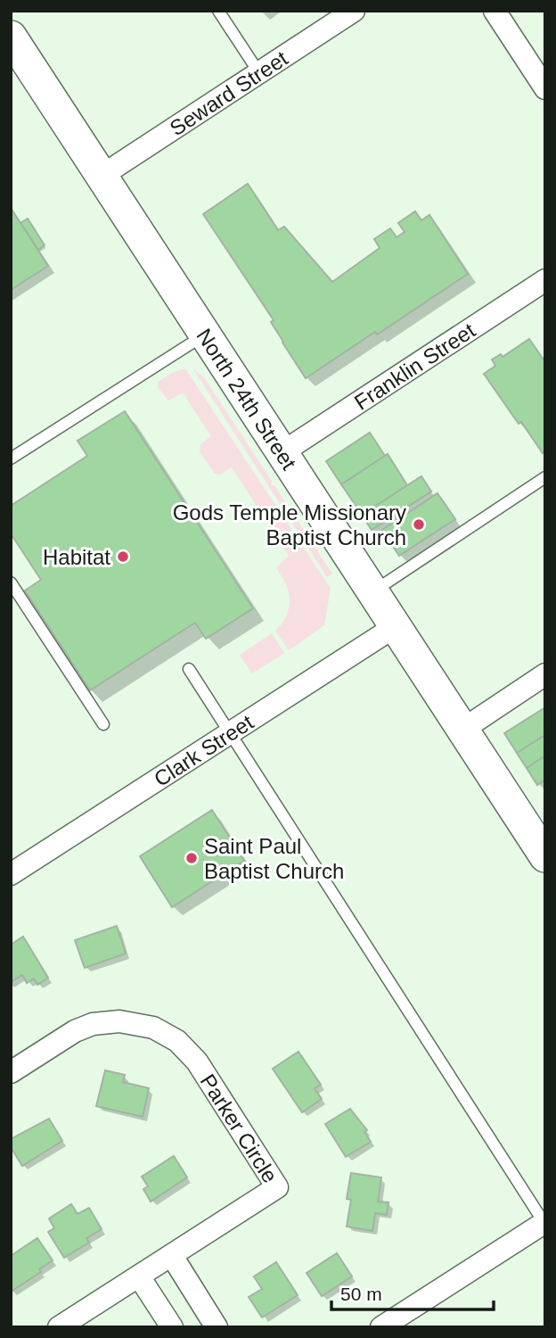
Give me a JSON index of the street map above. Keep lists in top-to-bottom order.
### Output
{
  "streets": {
    "main road": ["North 24th Street"],
    "street": [
      "Seward Street",
      "Franklin Street",
      "Clark Street",
      "Parker Circle"
    ]
  },
  "crossings": [
    ["Seward Street", "North 24th Street"],
    ["Franklin Street", "North 24th Street"],
    ["North 24th Street", "Clark Street"]
  ],
  "places": ["Gods Temple Missionary Baptist Church", "Habitat", "Saint Paul Baptist Church"],
  "scale_bar": "50 m"
}
